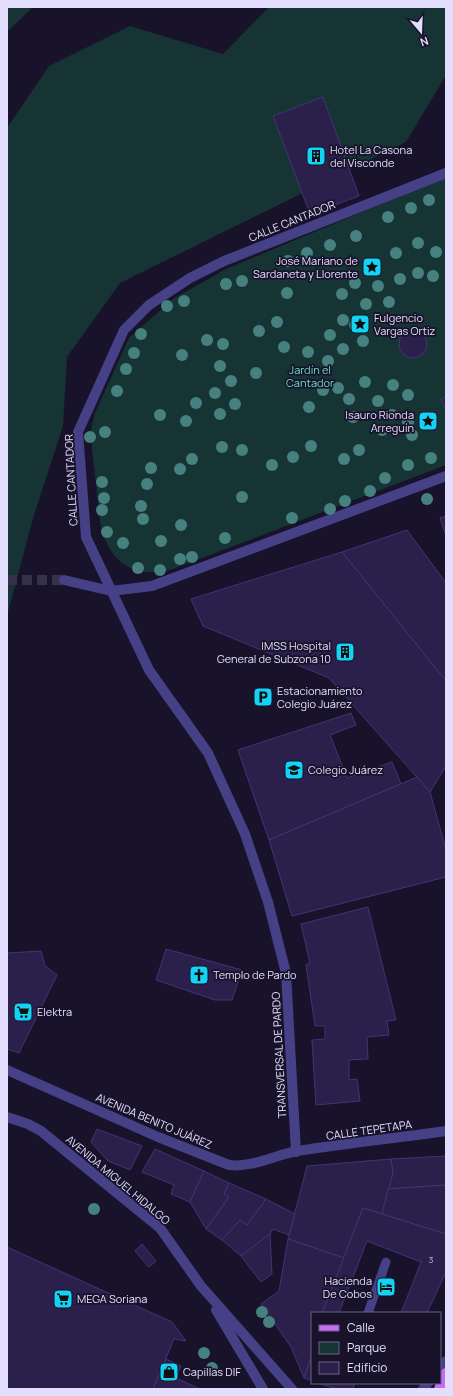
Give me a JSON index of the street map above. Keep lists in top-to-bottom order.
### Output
{
  "streets": {
    "street": [
      "CALLE CANTADOR",
      "TRANSVERSAL DE PARDO",
      "AVENIDA BENITO JUÁREZ",
      "CALLE TEPETAPA",
      "AVENIDA MIGUEL HIDALGO"
    ]
  },
  "crossings": [
    ["CALLE CANTADOR", "TRANSVERSAL DE PARDO"],
    ["TRANSVERSAL DE PARDO", "AVENIDA BENITO JUÁREZ"],
    ["TRANSVERSAL DE PARDO", "CALLE TEPETAPA"],
    ["AVENIDA BENITO JUÁREZ", "CALLE TEPETAPA"]
  ],
  "parks": ["Jardín el Cantador"],
  "places": {
    "building": ["Hotel La Casona del Visconde", "IMSS Hospital General de Subzona 10"],
    "place": ["José Mariano de Sardaneta y Llorente", "Fulgencio Vargas Ortiz", "Isauro Rionda Arreguín"],
    "parking": ["Estacionamiento Colegio Juárez"],
    "school or university": ["Colegio Juárez"],
    "church": ["Templo de Pardo"],
    "supermarket": ["Elektra", "MEGA Soriana"],
    "hotel": ["Hacienda De Cobos"],
    "shop": ["Capillas DIF"]
  },
  "house_numbers": ["3"],
  "legend": ["Calle", "Parque", "Edificio"],
  "north": "bottom"
}
